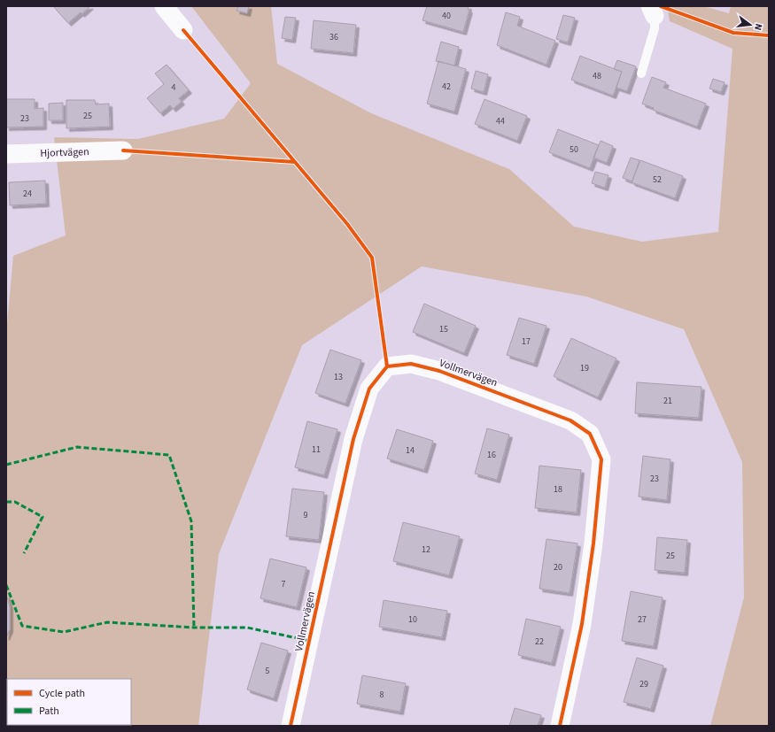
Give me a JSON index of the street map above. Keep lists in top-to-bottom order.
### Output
{
  "streets": {
    "street": ["Hjortvägen", "Vollmervägen"]
  },
  "house_numbers": [
    "40",
    "36",
    "48",
    "42",
    "4",
    "25",
    "23",
    "44",
    "50",
    "52",
    "24",
    "15",
    "17",
    "19",
    "13",
    "21",
    "11",
    "14",
    "16",
    "23",
    "18",
    "9",
    "12",
    "25",
    "20",
    "7",
    "10",
    "27",
    "22",
    "5",
    "29",
    "8"
  ],
  "legend": ["Cycle path", "Path"],
  "north": "right"
}
